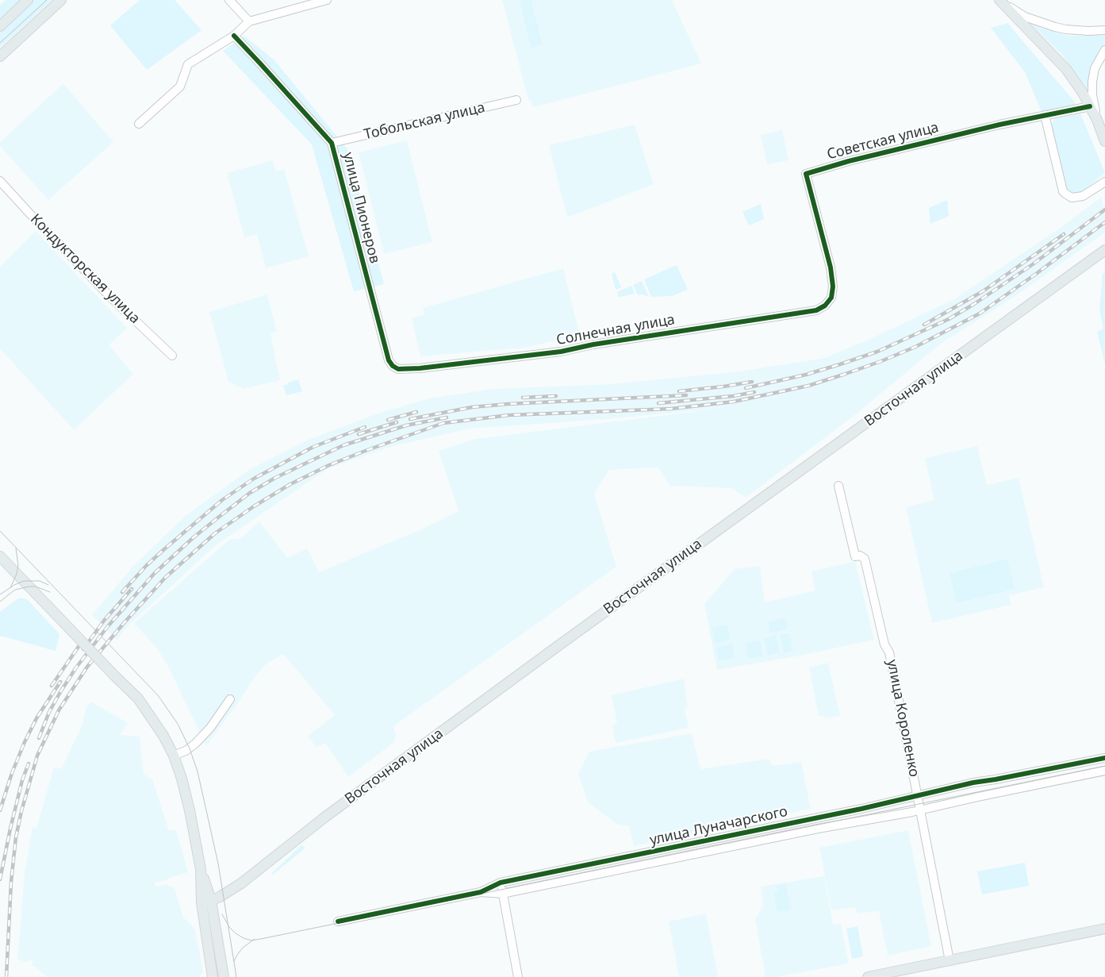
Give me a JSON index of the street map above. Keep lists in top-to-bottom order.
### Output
{
  "streets": {
    "main road": ["Восточная улица"],
    "street": [
      "Тобольская улица",
      "Советская улица",
      "улица Пионеров",
      "Кондукторская улица",
      "Солнечная улица",
      "улица Короленко",
      "улица Луначарского"
    ]
  },
  "crossings": [
    ["Тобольская улица", "улица Пионеров"],
    ["Советская улица", "Солнечная улица"],
    ["улица Пионеров", "Солнечная улица"],
    ["улица Короленко", "улица Луначарского"]
  ]
}
